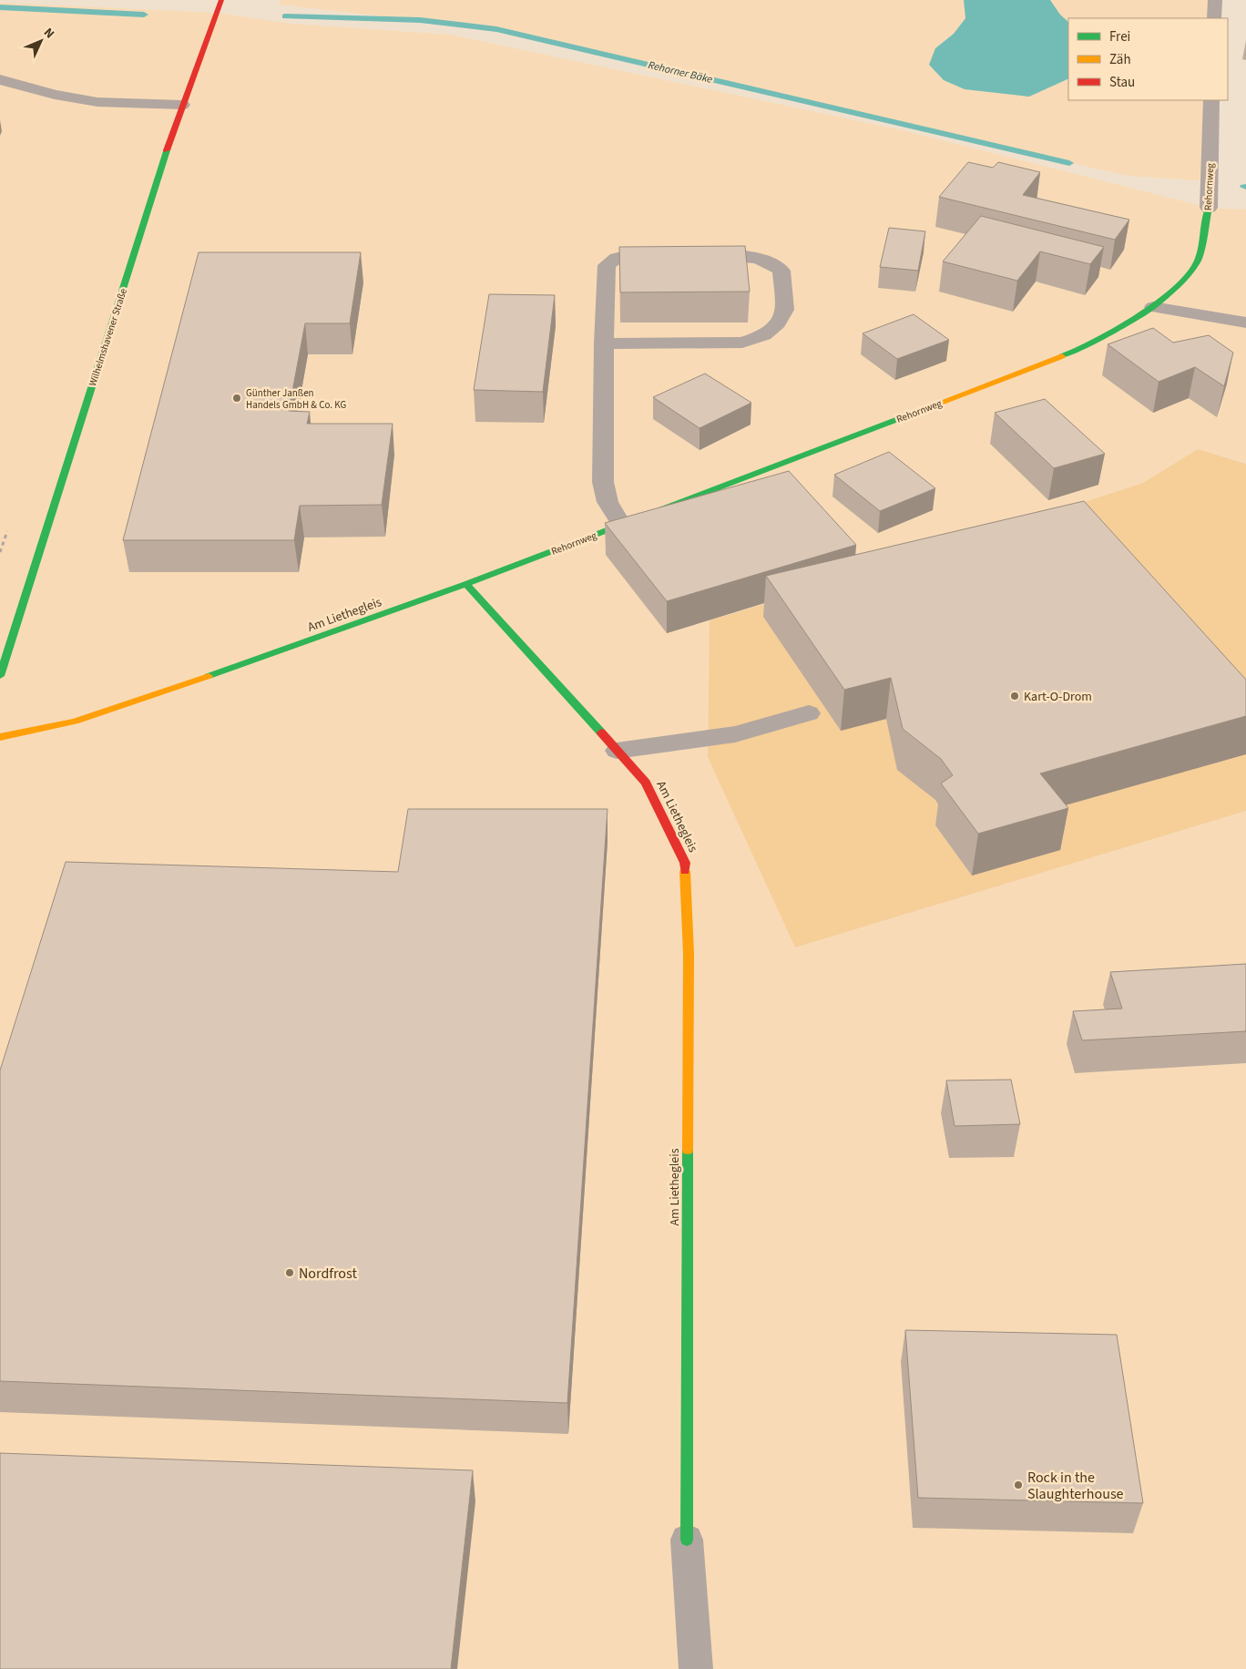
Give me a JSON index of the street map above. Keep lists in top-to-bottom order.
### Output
{
  "streets": {
    "street": ["Rehornweg", "Wilhelmshavener Straße", "Am Liethegleis"]
  },
  "crossings": [
    ["Rehornweg", "Am Liethegleis"]
  ],
  "water": ["Rehorner Bäke"],
  "places": [
    "Günther Janßen Handels GmbH & Co. KG",
    "Kart-O-Drom",
    "Nordfrost",
    "Rock in the Slaughterhouse"
  ],
  "legend": ["Frei", "Zäh", "Stau"],
  "north": "top right"
}
